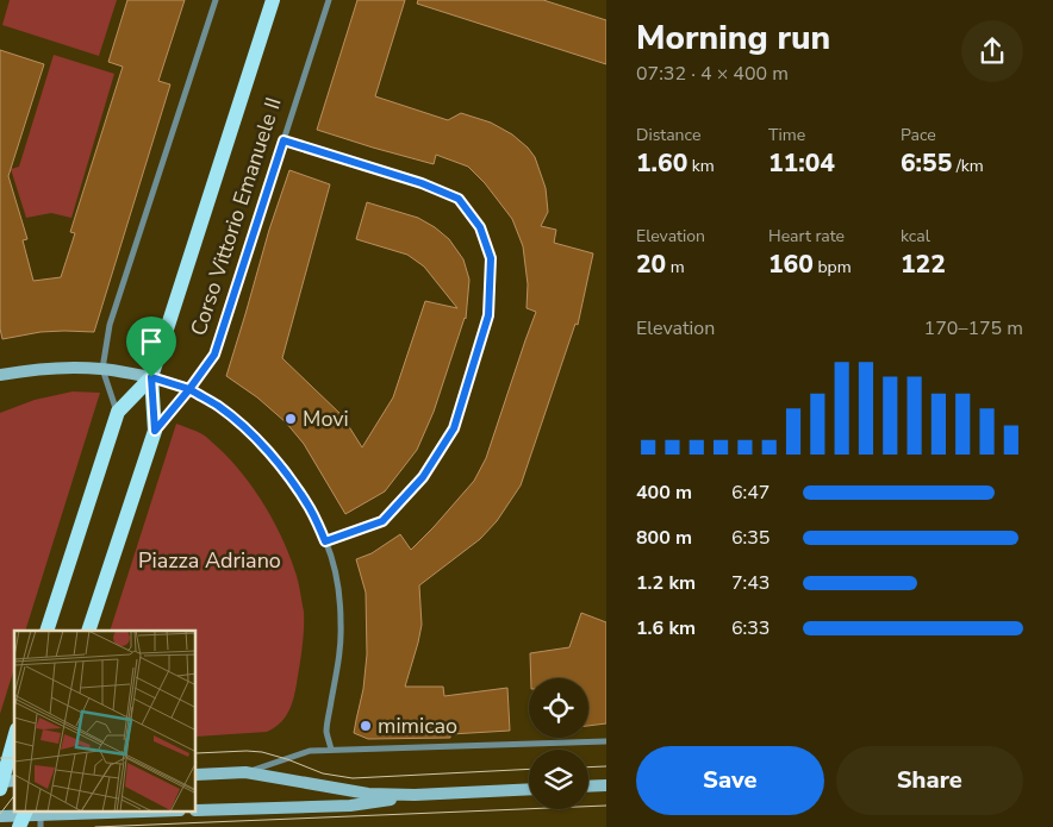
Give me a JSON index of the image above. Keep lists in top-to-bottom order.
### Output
{
  "streets": {
    "main road": ["Corso Vittorio Emanuele II"]
  },
  "parks": ["Piazza Adriano"],
  "places": ["Movi", "mimicao"],
  "page": {
    "heading": ["Morning run", "07:32 · 4 × 400 m"],
    "stats": [
      ["Distance", "1.60 km"],
      ["Time", "11:04"],
      ["Pace", "6:55 /km"],
      ["Elevation", "20 m"],
      ["Heart rate", "160 bpm"],
      ["kcal", "122"]
    ],
    "chart": ["Elevation", "170–175 m"],
    "list": [
      {
        "name": "400 m",
        "note": "6:47"
      },
      {
        "name": "800 m",
        "note": "6:35"
      },
      {
        "name": "1.2 km",
        "note": "7:43"
      },
      {
        "name": "1.6 km",
        "note": "6:33"
      }
    ],
    "buttons": ["Save", "Share"]
  }
}
